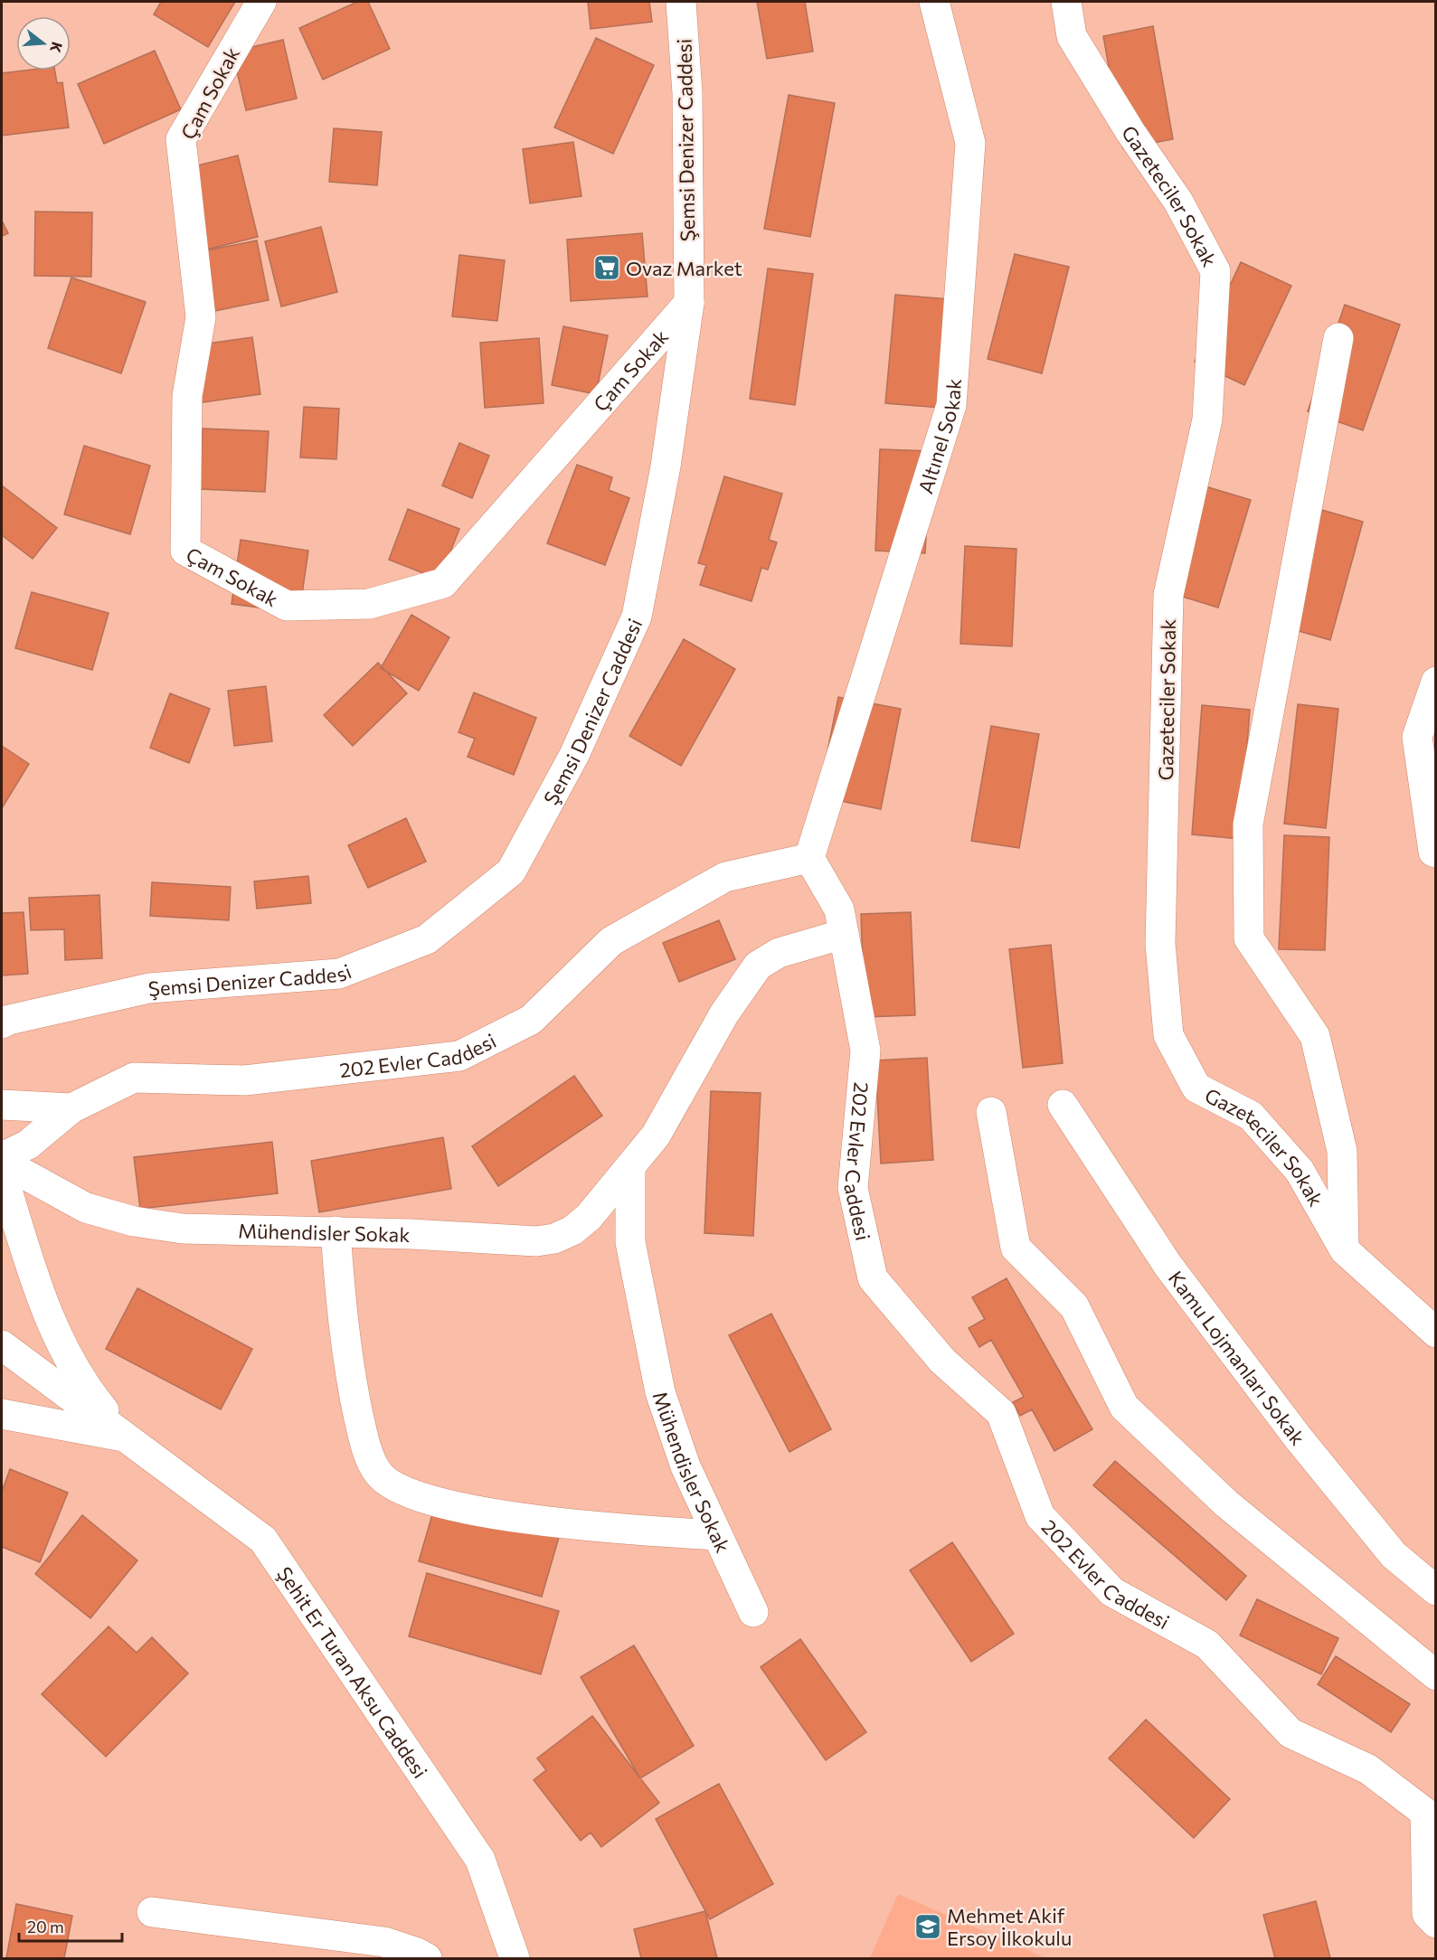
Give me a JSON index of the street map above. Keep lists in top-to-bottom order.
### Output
{
  "streets": {
    "street": [
      "Çam Sokak",
      "Şemsi Denizer Caddesi",
      "Gazeteciler Sokak",
      "Altınel Sokak",
      "202 Evler Caddesi",
      "Mühendisler Sokak",
      "Kamu Lojmanları Sokak",
      "Şehit Er Turan Aksu Caddesi"
    ]
  },
  "crossings": [
    ["Çam Sokak", "Şemsi Denizer Caddesi"],
    ["Altınel Sokak", "202 Evler Caddesi"],
    ["202 Evler Caddesi", "Mühendisler Sokak"]
  ],
  "places": {
    "supermarket": ["Ovaz Market"],
    "school or university": ["Mehmet Akif Ersoy İlkokulu"]
  },
  "scale_bar": "20 m",
  "north": "right"
}
